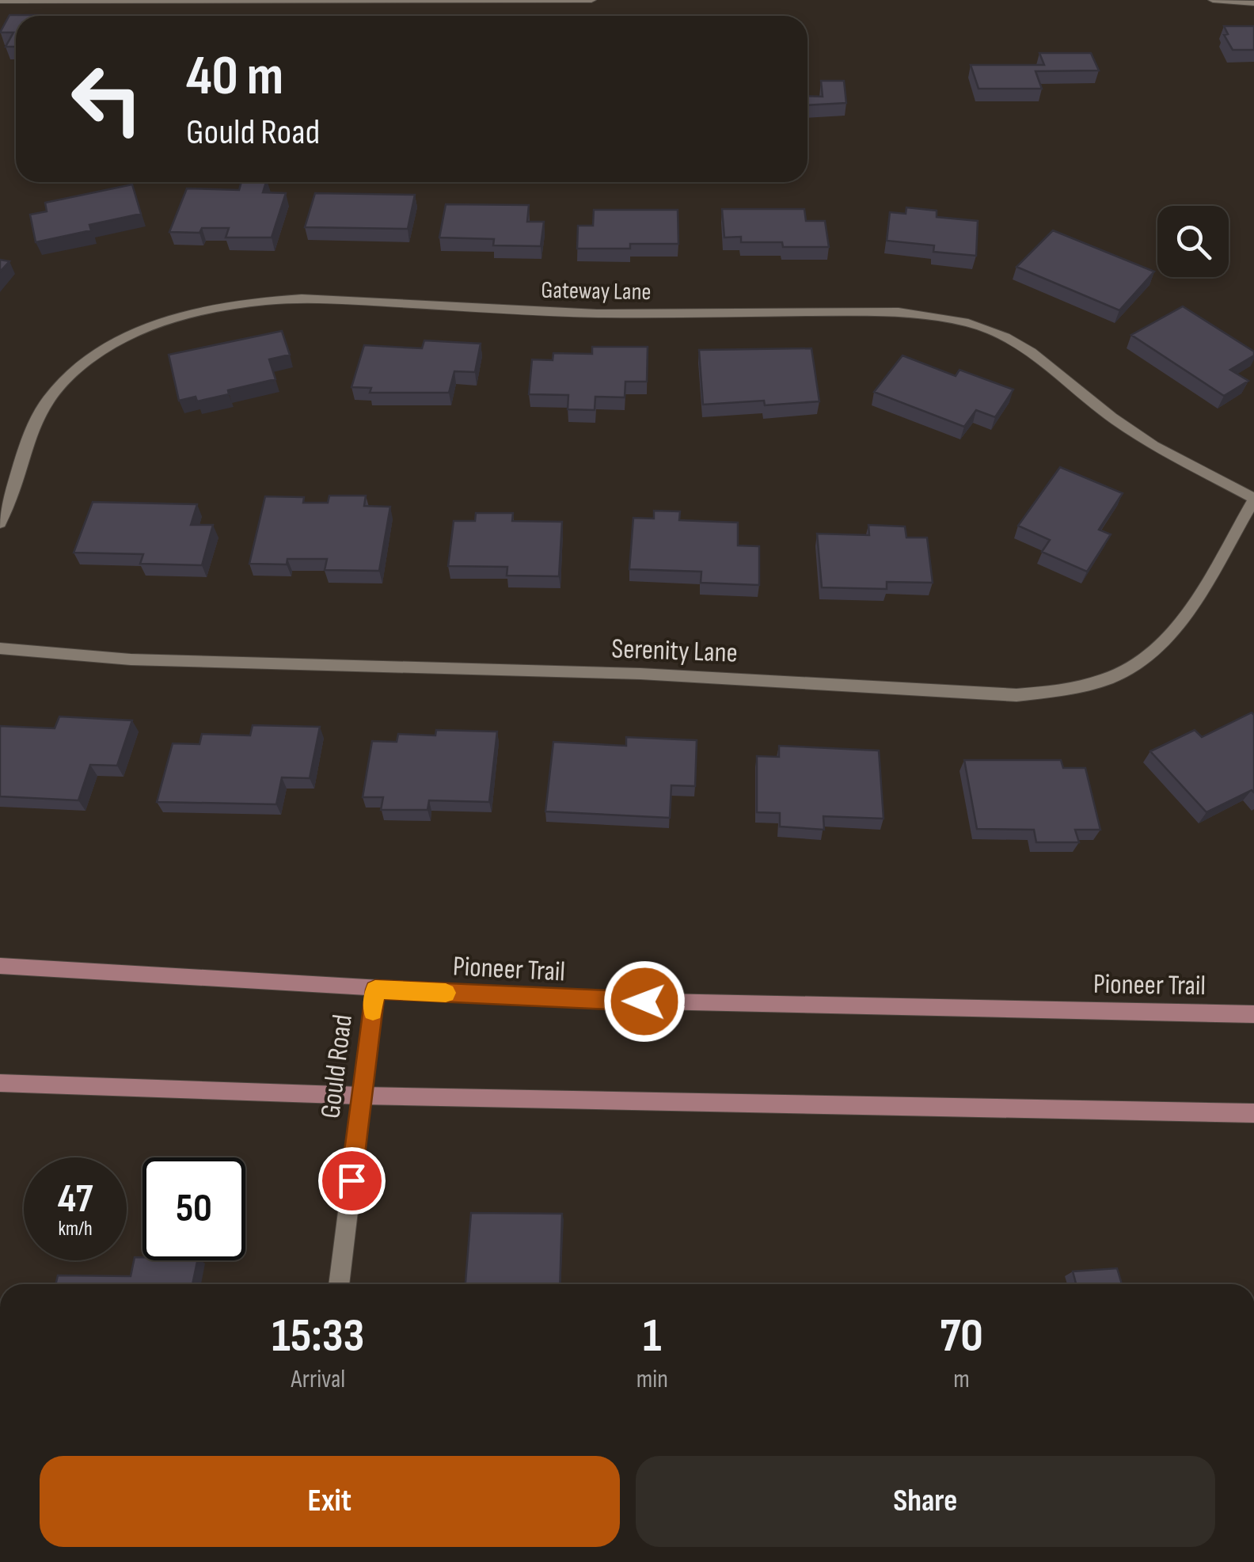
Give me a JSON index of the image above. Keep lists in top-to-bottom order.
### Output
{
  "streets": {
    "main road": ["Pioneer Trail"],
    "street": ["Gateway Lane", "Serenity Lane", "Gould Road"]
  },
  "crossings": [
    ["Gateway Lane", "Serenity Lane"],
    ["Pioneer Trail", "Gould Road"]
  ],
  "page": {
    "turn": ["40 m", "Gould Road"],
    "speed": "47 km/h",
    "limit": "50",
    "eta": [
      "15:33",
      "Arrival",
      "1",
      "min",
      "70",
      "m"
    ],
    "buttons": ["Exit", "Share"]
  }
}
